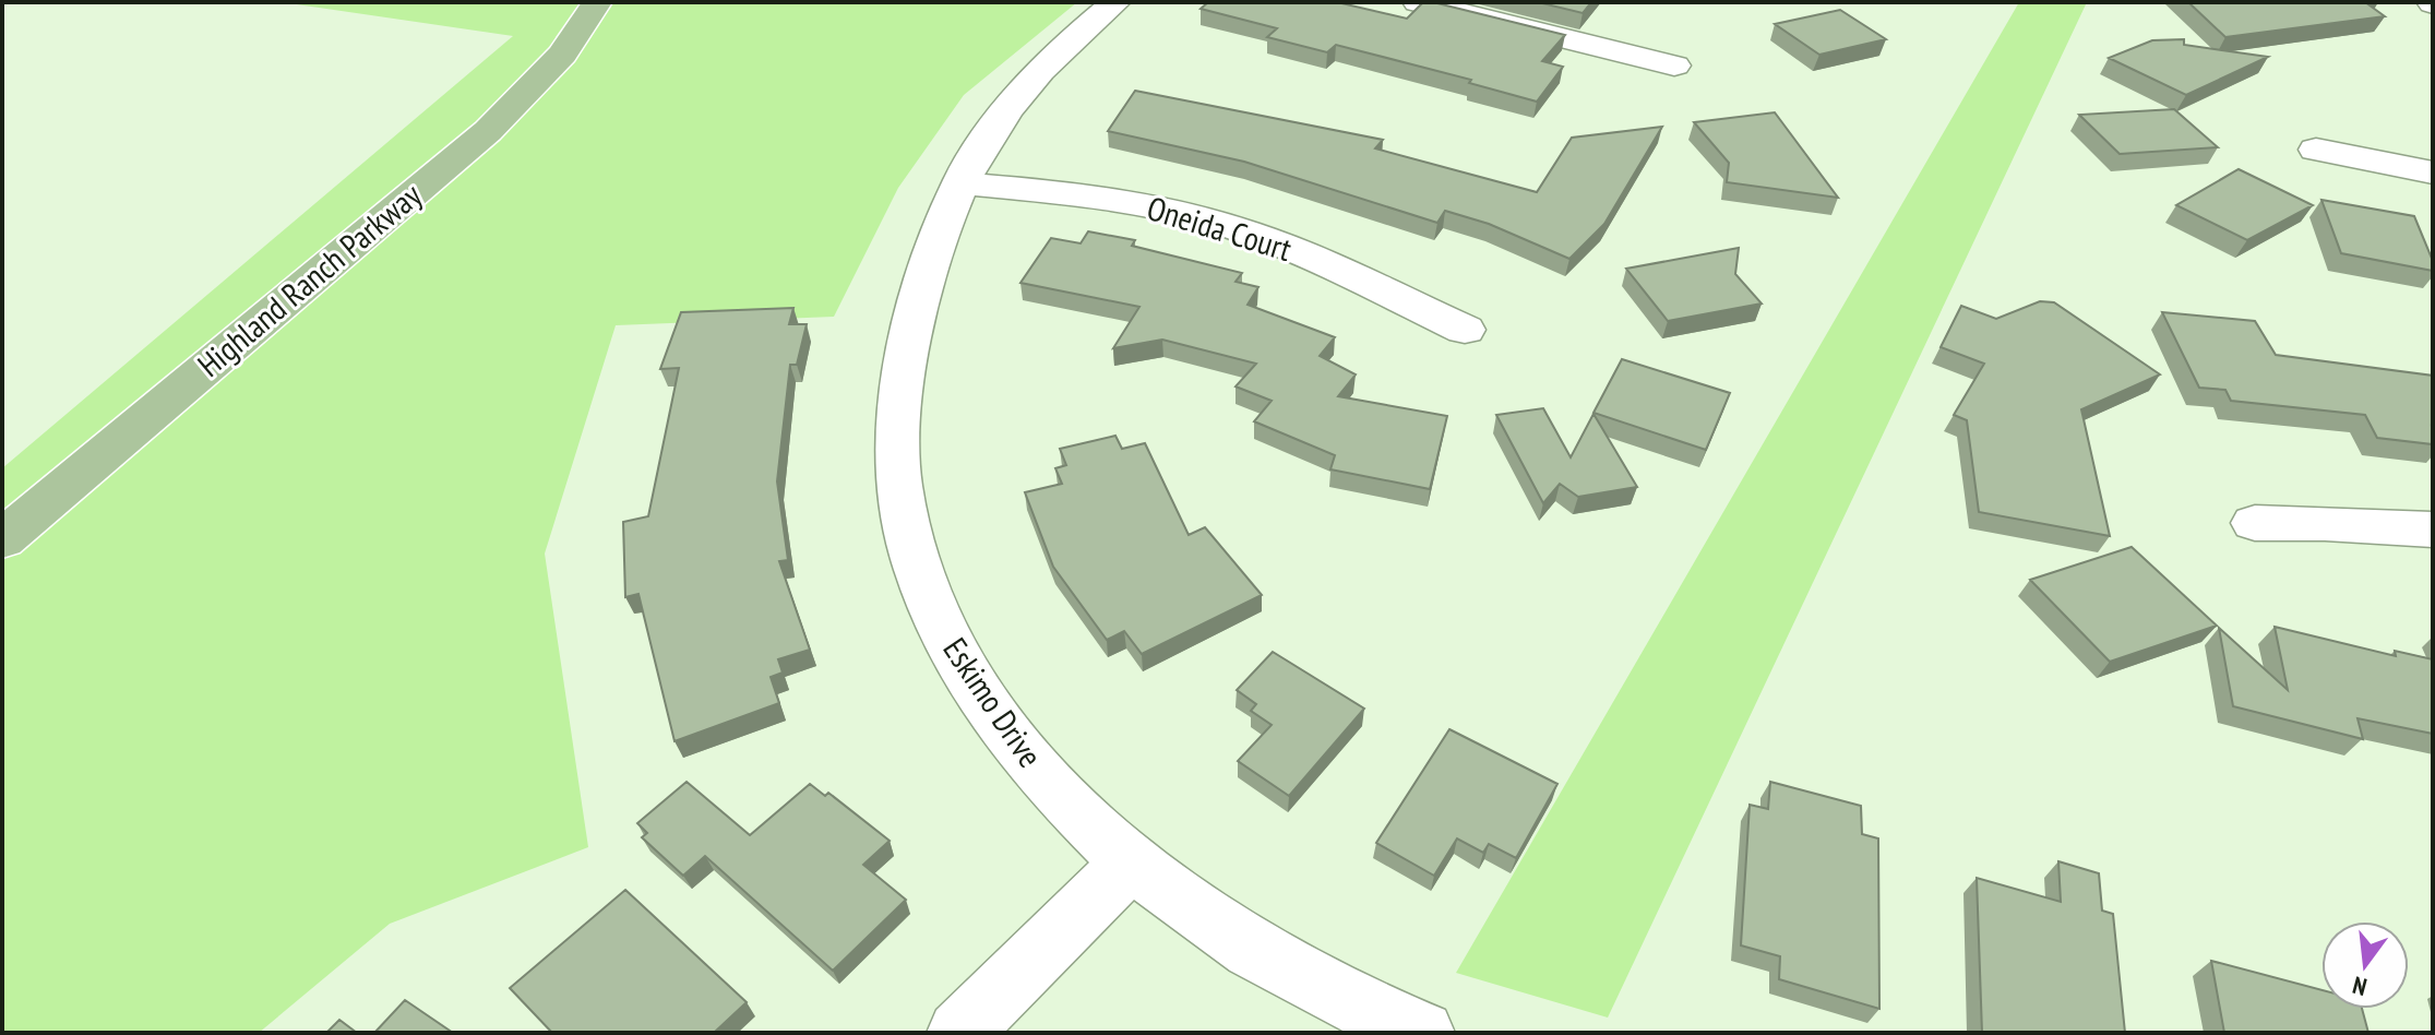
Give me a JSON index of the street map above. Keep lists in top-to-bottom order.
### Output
{
  "streets": {
    "main road": ["Highland Ranch Parkway"],
    "street": ["Oneida Court", "Eskimo Drive"]
  },
  "crossings": [
    ["Oneida Court", "Eskimo Drive"]
  ],
  "north": "bottom"
}
